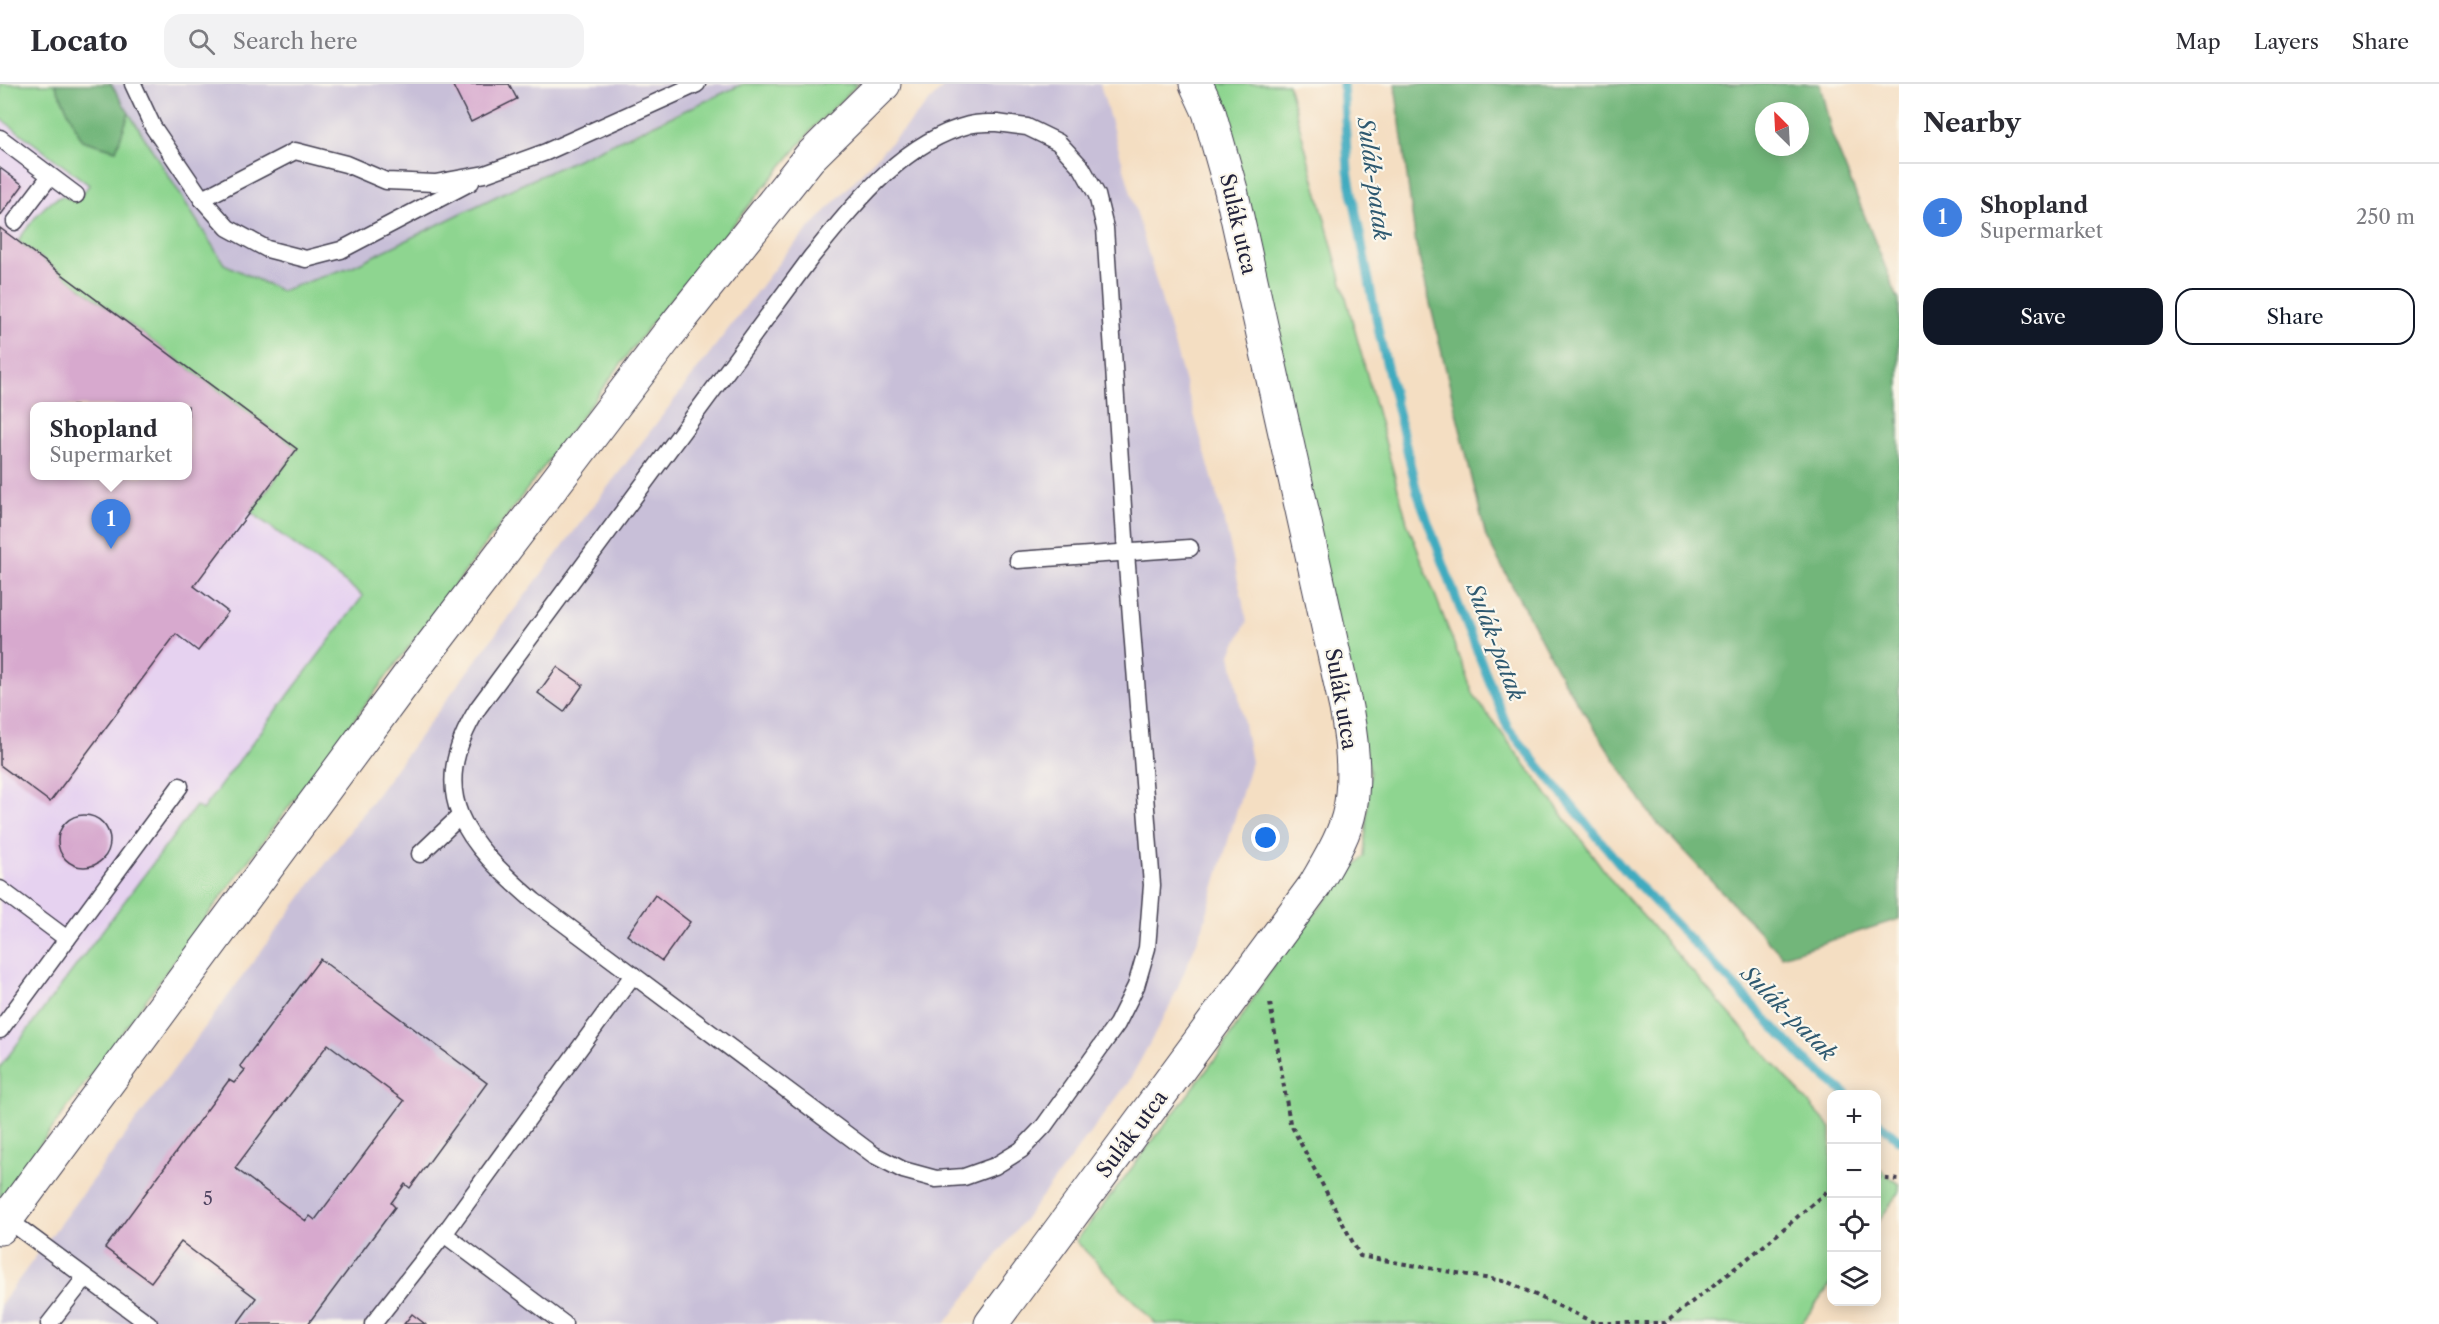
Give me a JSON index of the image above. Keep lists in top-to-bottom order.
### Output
{
  "streets": {
    "street": ["Sulák utca"]
  },
  "water": ["Sulák-patak"],
  "house_numbers": ["5"],
  "north": "top left",
  "page": {
    "header": "Locato",
    "search": "Search here",
    "nav": ["Map", "Layers", "Share"],
    "heading": "Nearby",
    "list": [
      {
        "mark": "1",
        "name": "Shopland",
        "note": "Supermarket",
        "value": "250 m"
      }
    ],
    "buttons": ["Save", "Share"],
    "popup": ["Shopland", "Supermarket"],
    "pins": "1",
    "map_buttons": ["+", "−"]
  }
}
